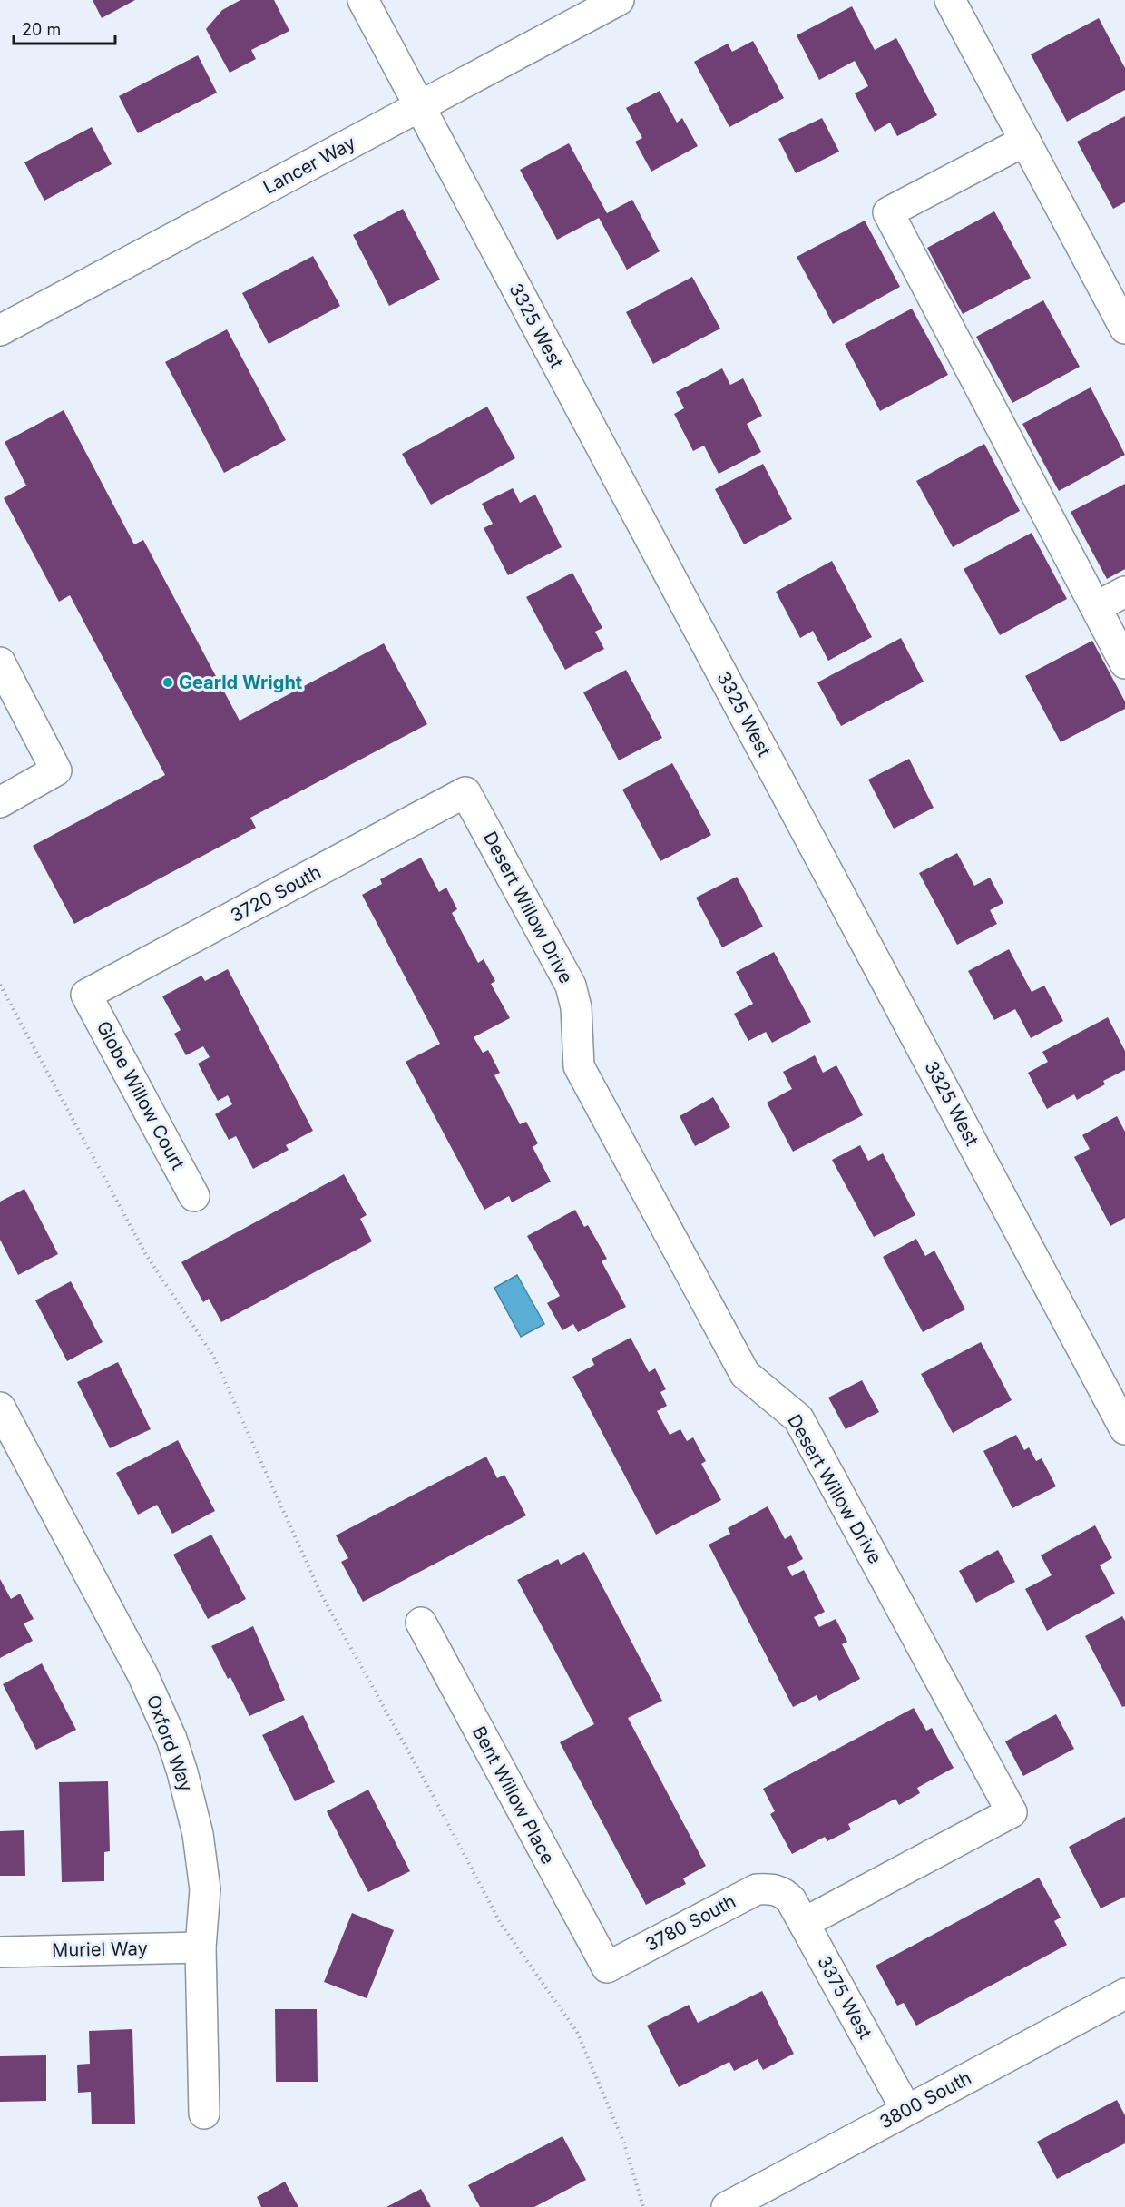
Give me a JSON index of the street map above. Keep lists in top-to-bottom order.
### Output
{
  "streets": {
    "street": [
      "Lancer Way",
      "3325 West",
      "3720 South",
      "Desert Willow Drive",
      "Globe Willow Court",
      "Oxford Way",
      "Bent Willow Place",
      "3780 South",
      "Muriel Way",
      "3375 West",
      "3800 South"
    ]
  },
  "crossings": [
    ["Lancer Way", "3325 West"],
    ["3720 South", "Desert Willow Drive"],
    ["3720 South", "Globe Willow Court"],
    ["Desert Willow Drive", "3375 West"],
    ["Oxford Way", "Muriel Way"],
    ["Bent Willow Place", "3780 South"],
    ["3780 South", "3375 West"],
    ["3375 West", "3800 South"]
  ],
  "places": ["Gearld Wright"],
  "scale_bar": "20 m"
}
